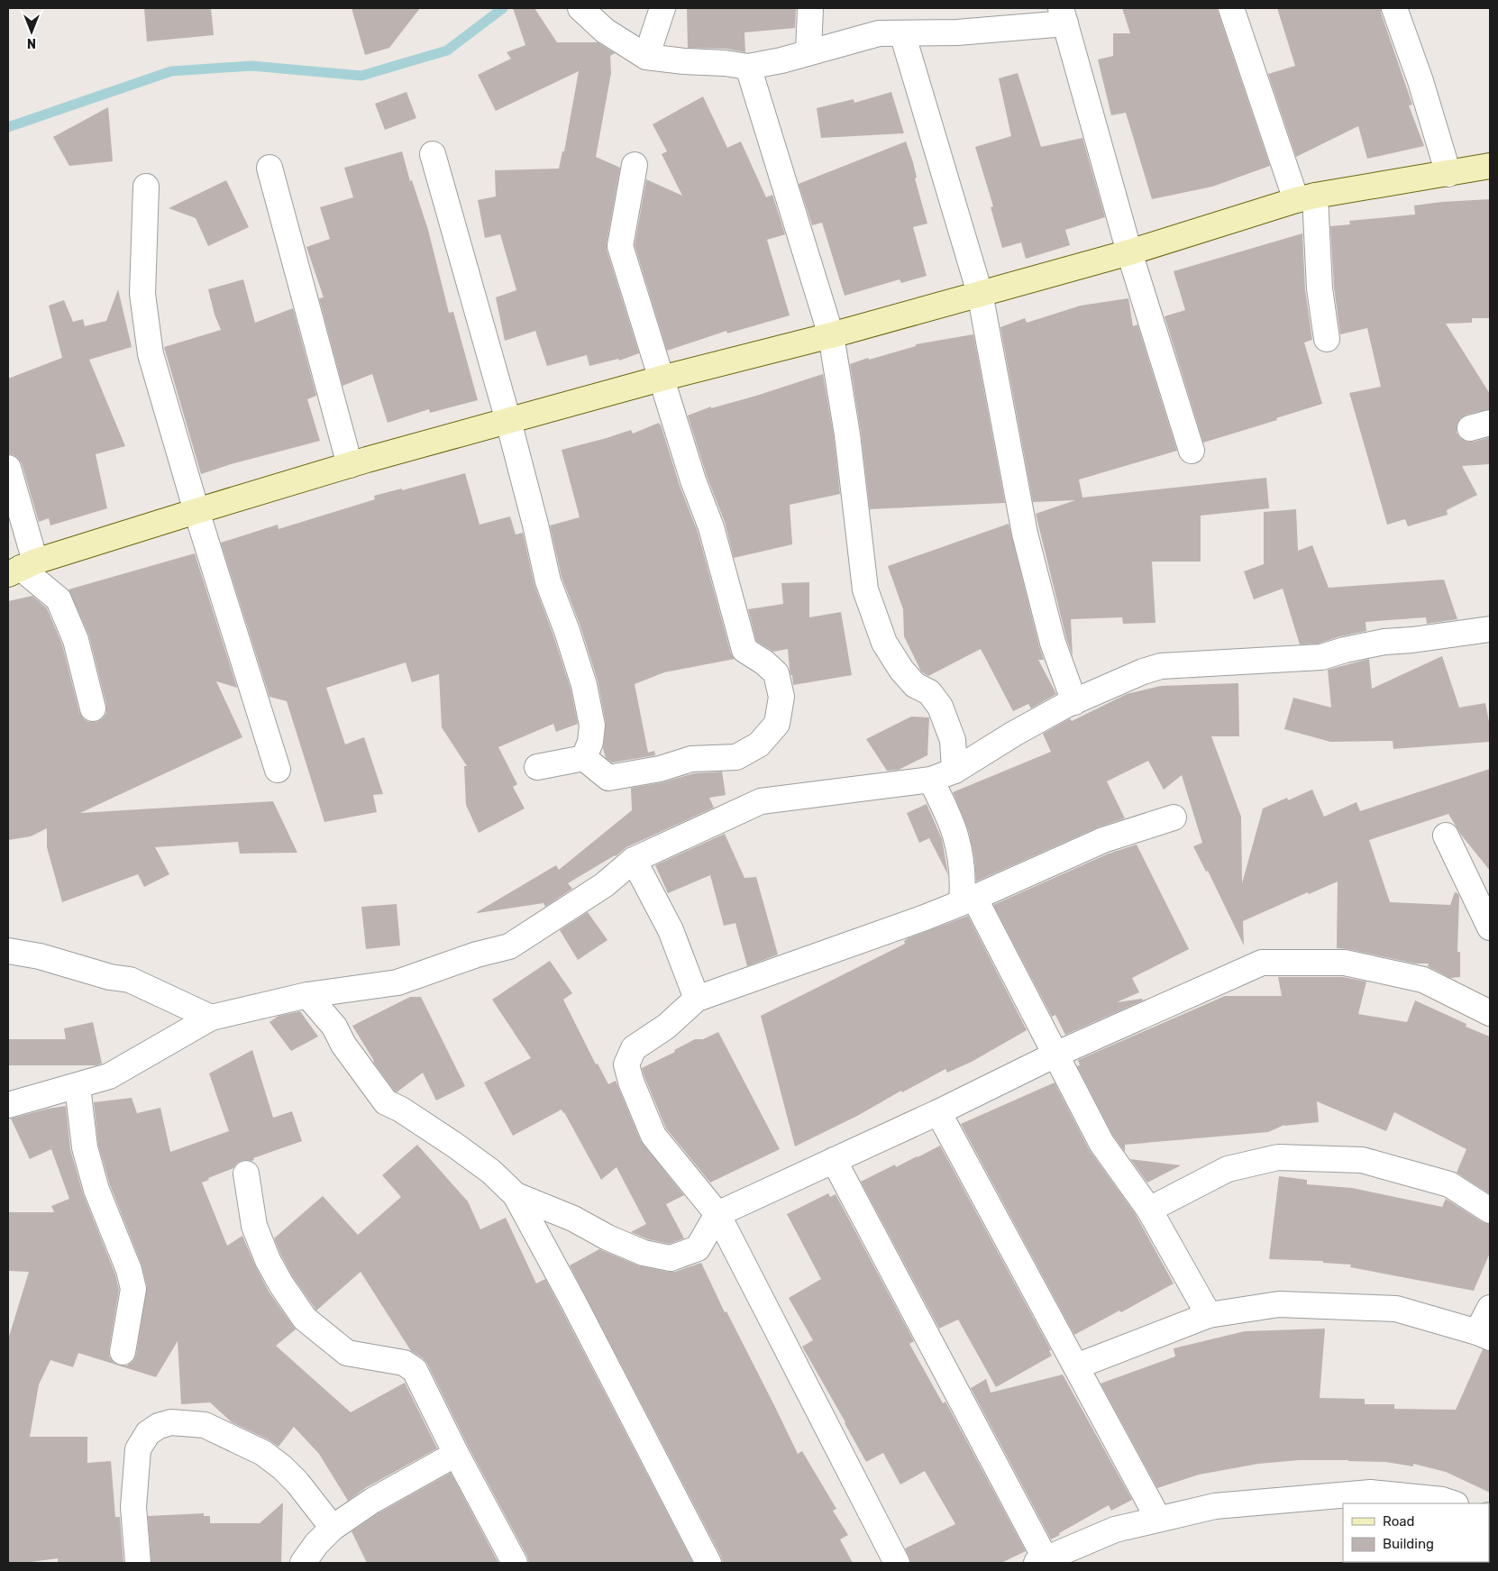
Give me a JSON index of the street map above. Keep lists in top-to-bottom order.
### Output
{
  "legend": ["Road", "Building"],
  "north": "bottom"
}
